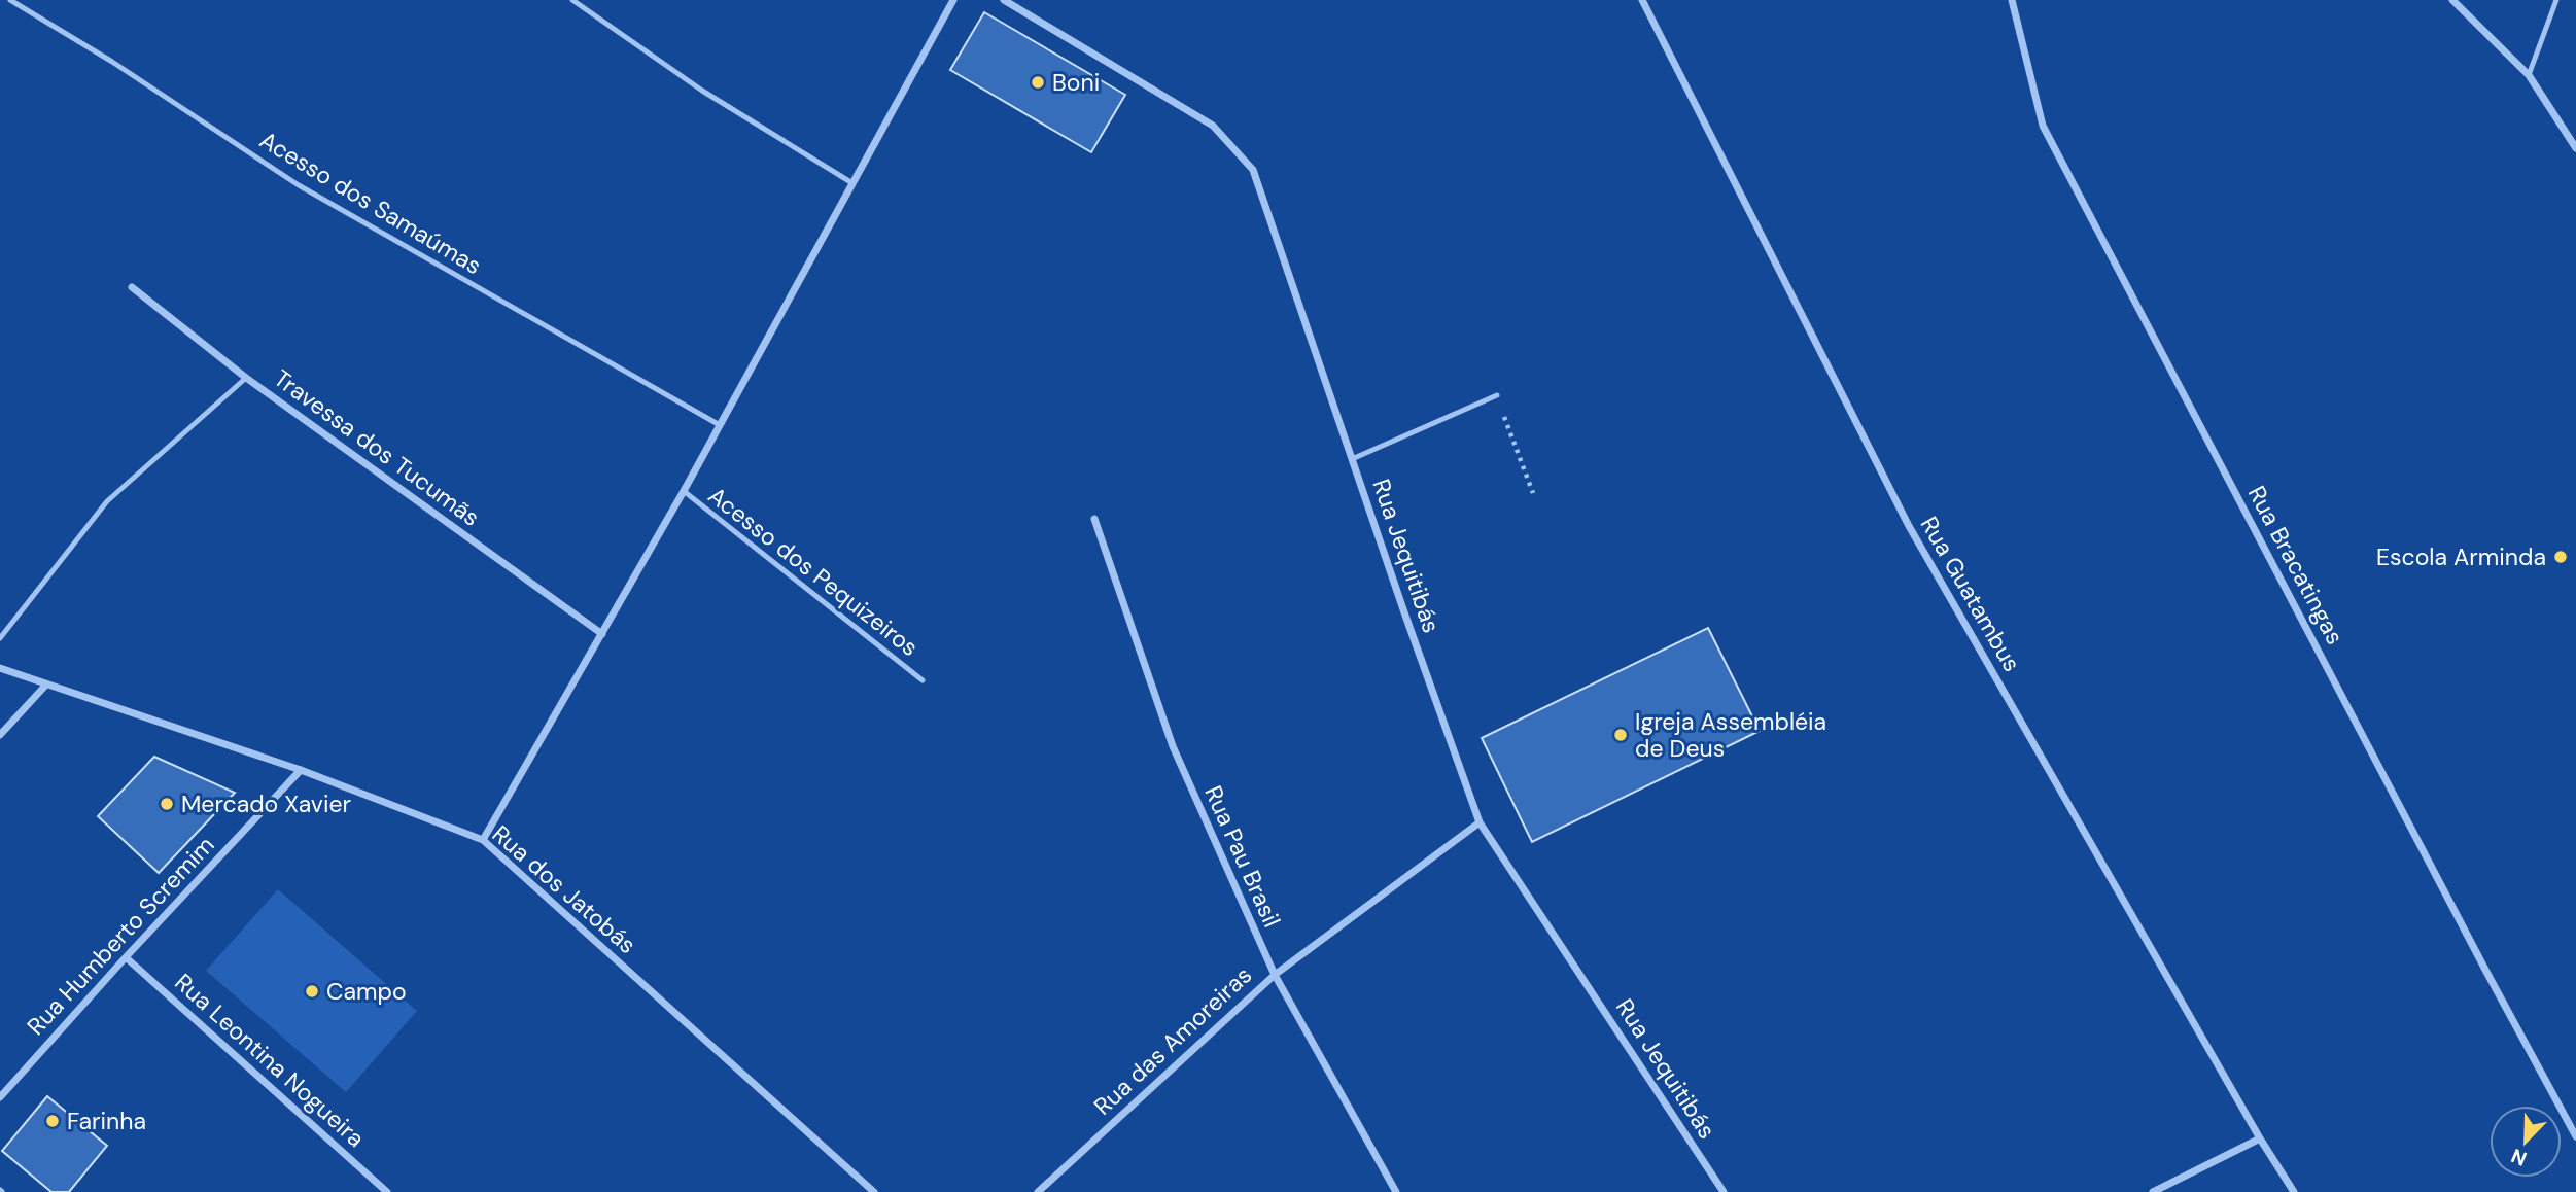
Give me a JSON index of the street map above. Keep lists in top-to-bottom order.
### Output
{
  "streets": {
    "street": [
      "Travessa dos Tucumãs",
      "Rua Jequitibás",
      "Rua Bracatingas",
      "Rua Guatambus",
      "Rua Pau Brasil",
      "Rua dos Jatobás",
      "Rua Humberto Scremim",
      "Rua das Amoreiras",
      "Rua Leontina Nogueira"
    ],
    "lane": ["Acesso dos Samaúmas", "Acesso dos Pequizeiros"]
  },
  "crossings": [
    ["Rua Jequitibás", "Rua das Amoreiras"],
    ["Rua Pau Brasil", "Rua das Amoreiras"],
    ["Rua dos Jatobás", "Rua Humberto Scremim"],
    ["Rua Humberto Scremim", "Rua Leontina Nogueira"]
  ],
  "places": [
    "Boni",
    "Escola Arminda",
    "Igreja Assembléia de Deus",
    "Mercado Xavier",
    "Campo",
    "Farinha"
  ],
  "north": "bottom left"
}
